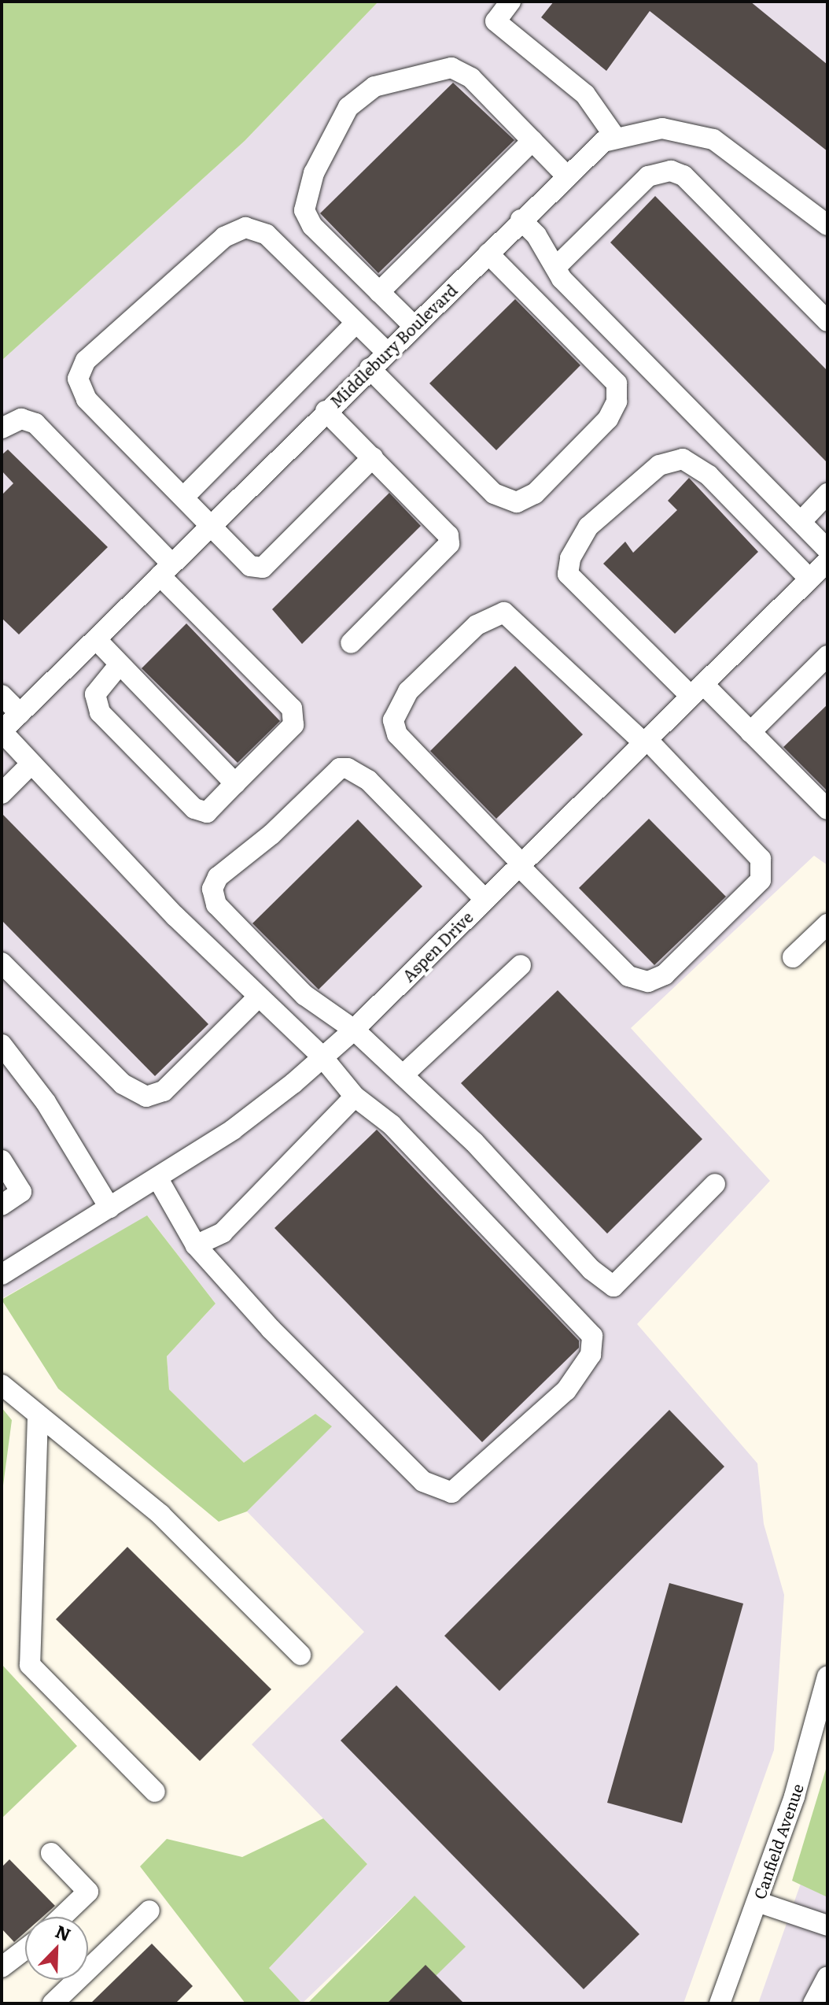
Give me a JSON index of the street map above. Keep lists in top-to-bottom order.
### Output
{
  "streets": {
    "street": ["Middlebury Boulevard", "Aspen Drive", "Canfield Avenue"]
  },
  "north": "top right"
}
